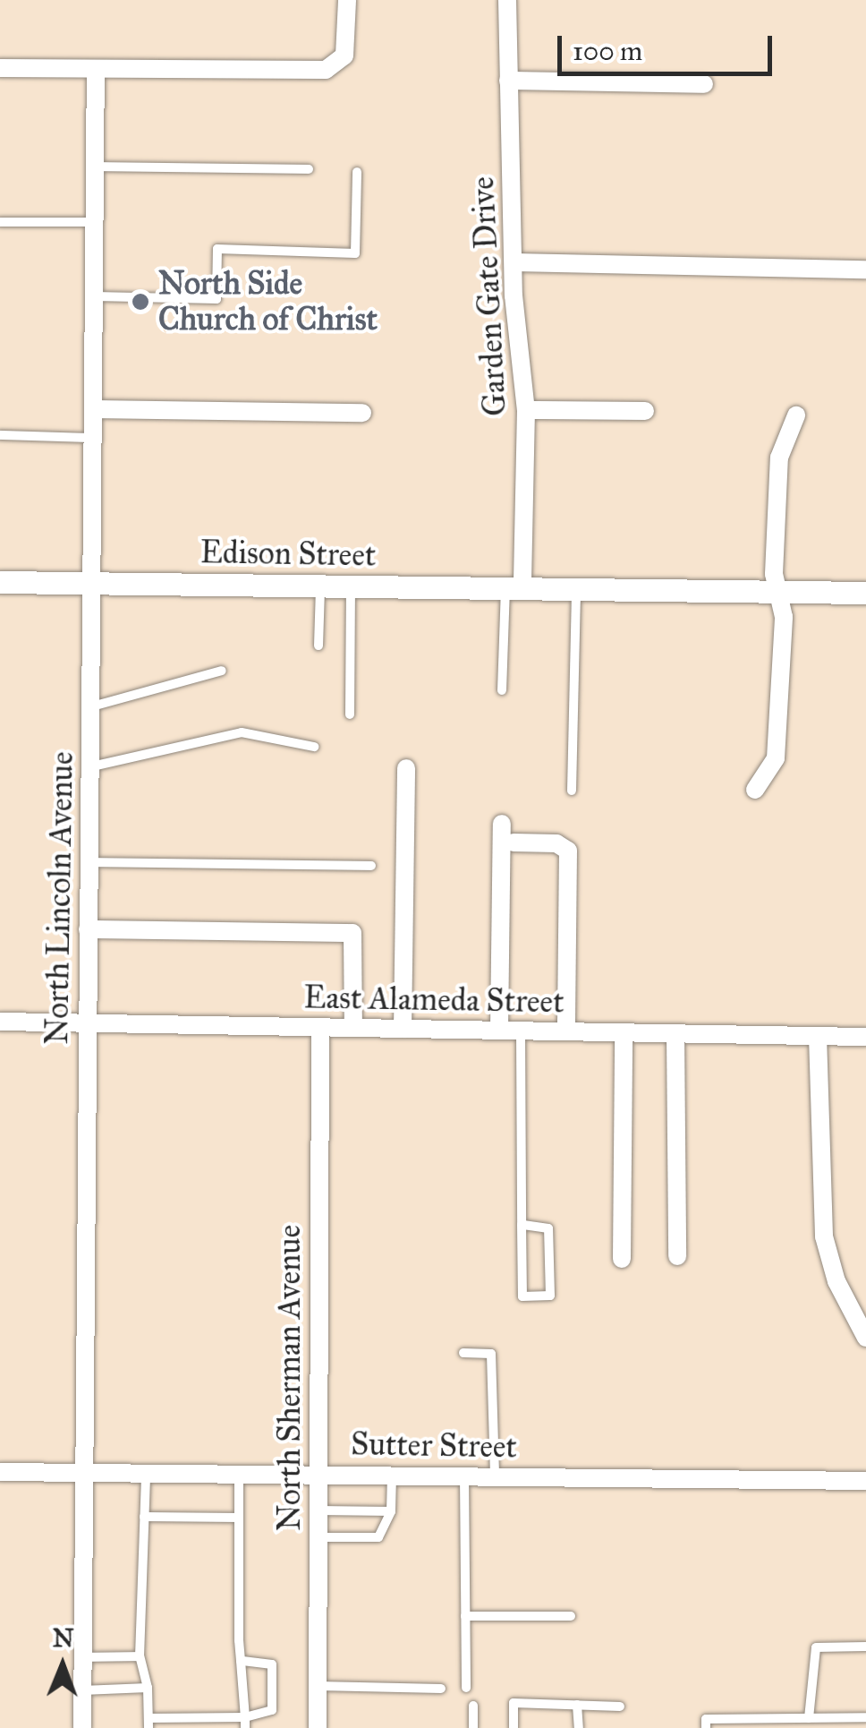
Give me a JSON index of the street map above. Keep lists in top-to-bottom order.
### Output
{
  "streets": {
    "street": [
      "Garden Gate Drive",
      "Edison Street",
      "North Lincoln Avenue",
      "East Alameda Street",
      "North Sherman Avenue",
      "Sutter Street"
    ]
  },
  "crossings": [
    ["Garden Gate Drive", "Edison Street"],
    ["Edison Street", "North Lincoln Avenue"],
    ["North Lincoln Avenue", "East Alameda Street"],
    ["North Lincoln Avenue", "Sutter Street"],
    ["East Alameda Street", "North Sherman Avenue"],
    ["North Sherman Avenue", "Sutter Street"]
  ],
  "places": ["North Side Church of Christ"],
  "scale_bar": "100 m",
  "north": "top"
}
